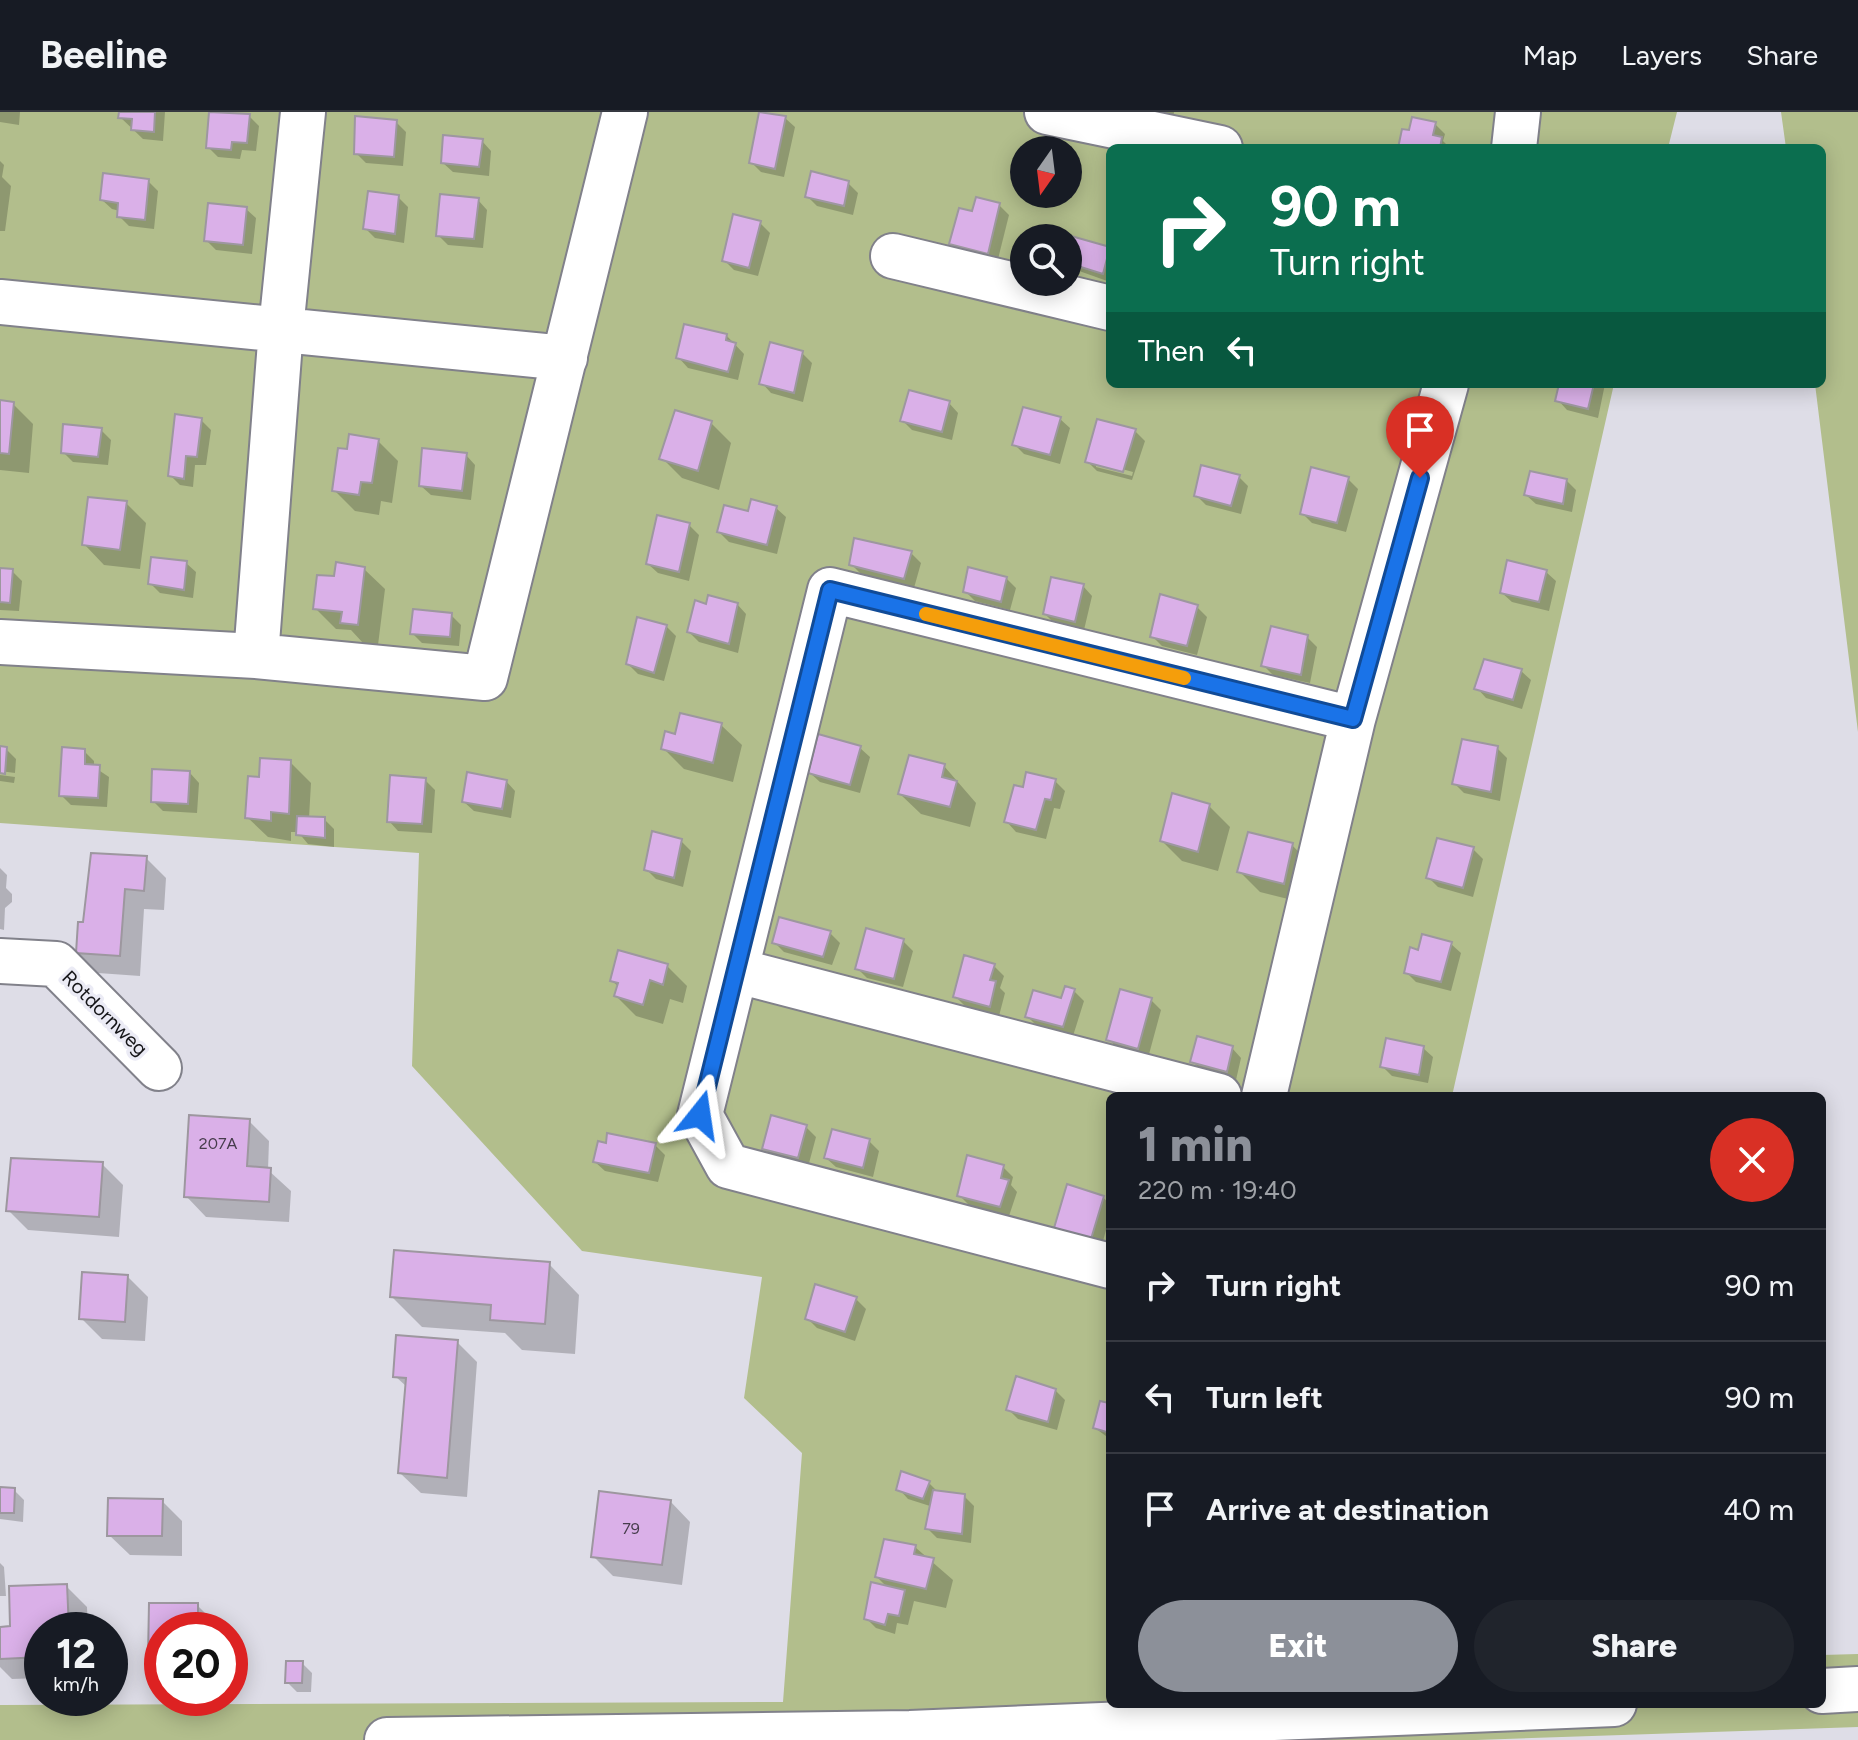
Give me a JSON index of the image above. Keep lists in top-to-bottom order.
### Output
{
  "streets": {
    "street": ["Rotdornweg"]
  },
  "house_numbers": ["207A", "79"],
  "north": "bottom",
  "page": {
    "header": "Beeline",
    "nav": ["Map", "Layers", "Share"],
    "turn": ["90 m", "Turn right"],
    "then": "Then",
    "heading": ["1 min", "220 m · 19:40"],
    "list": [
      {
        "name": "Turn right",
        "value": "90 m"
      },
      {
        "name": "Turn left",
        "value": "90 m"
      },
      {
        "name": "Arrive at destination",
        "value": "40 m"
      }
    ],
    "buttons": ["Exit", "Share"],
    "speed": "12 km/h",
    "limit": "20"
  }
}
